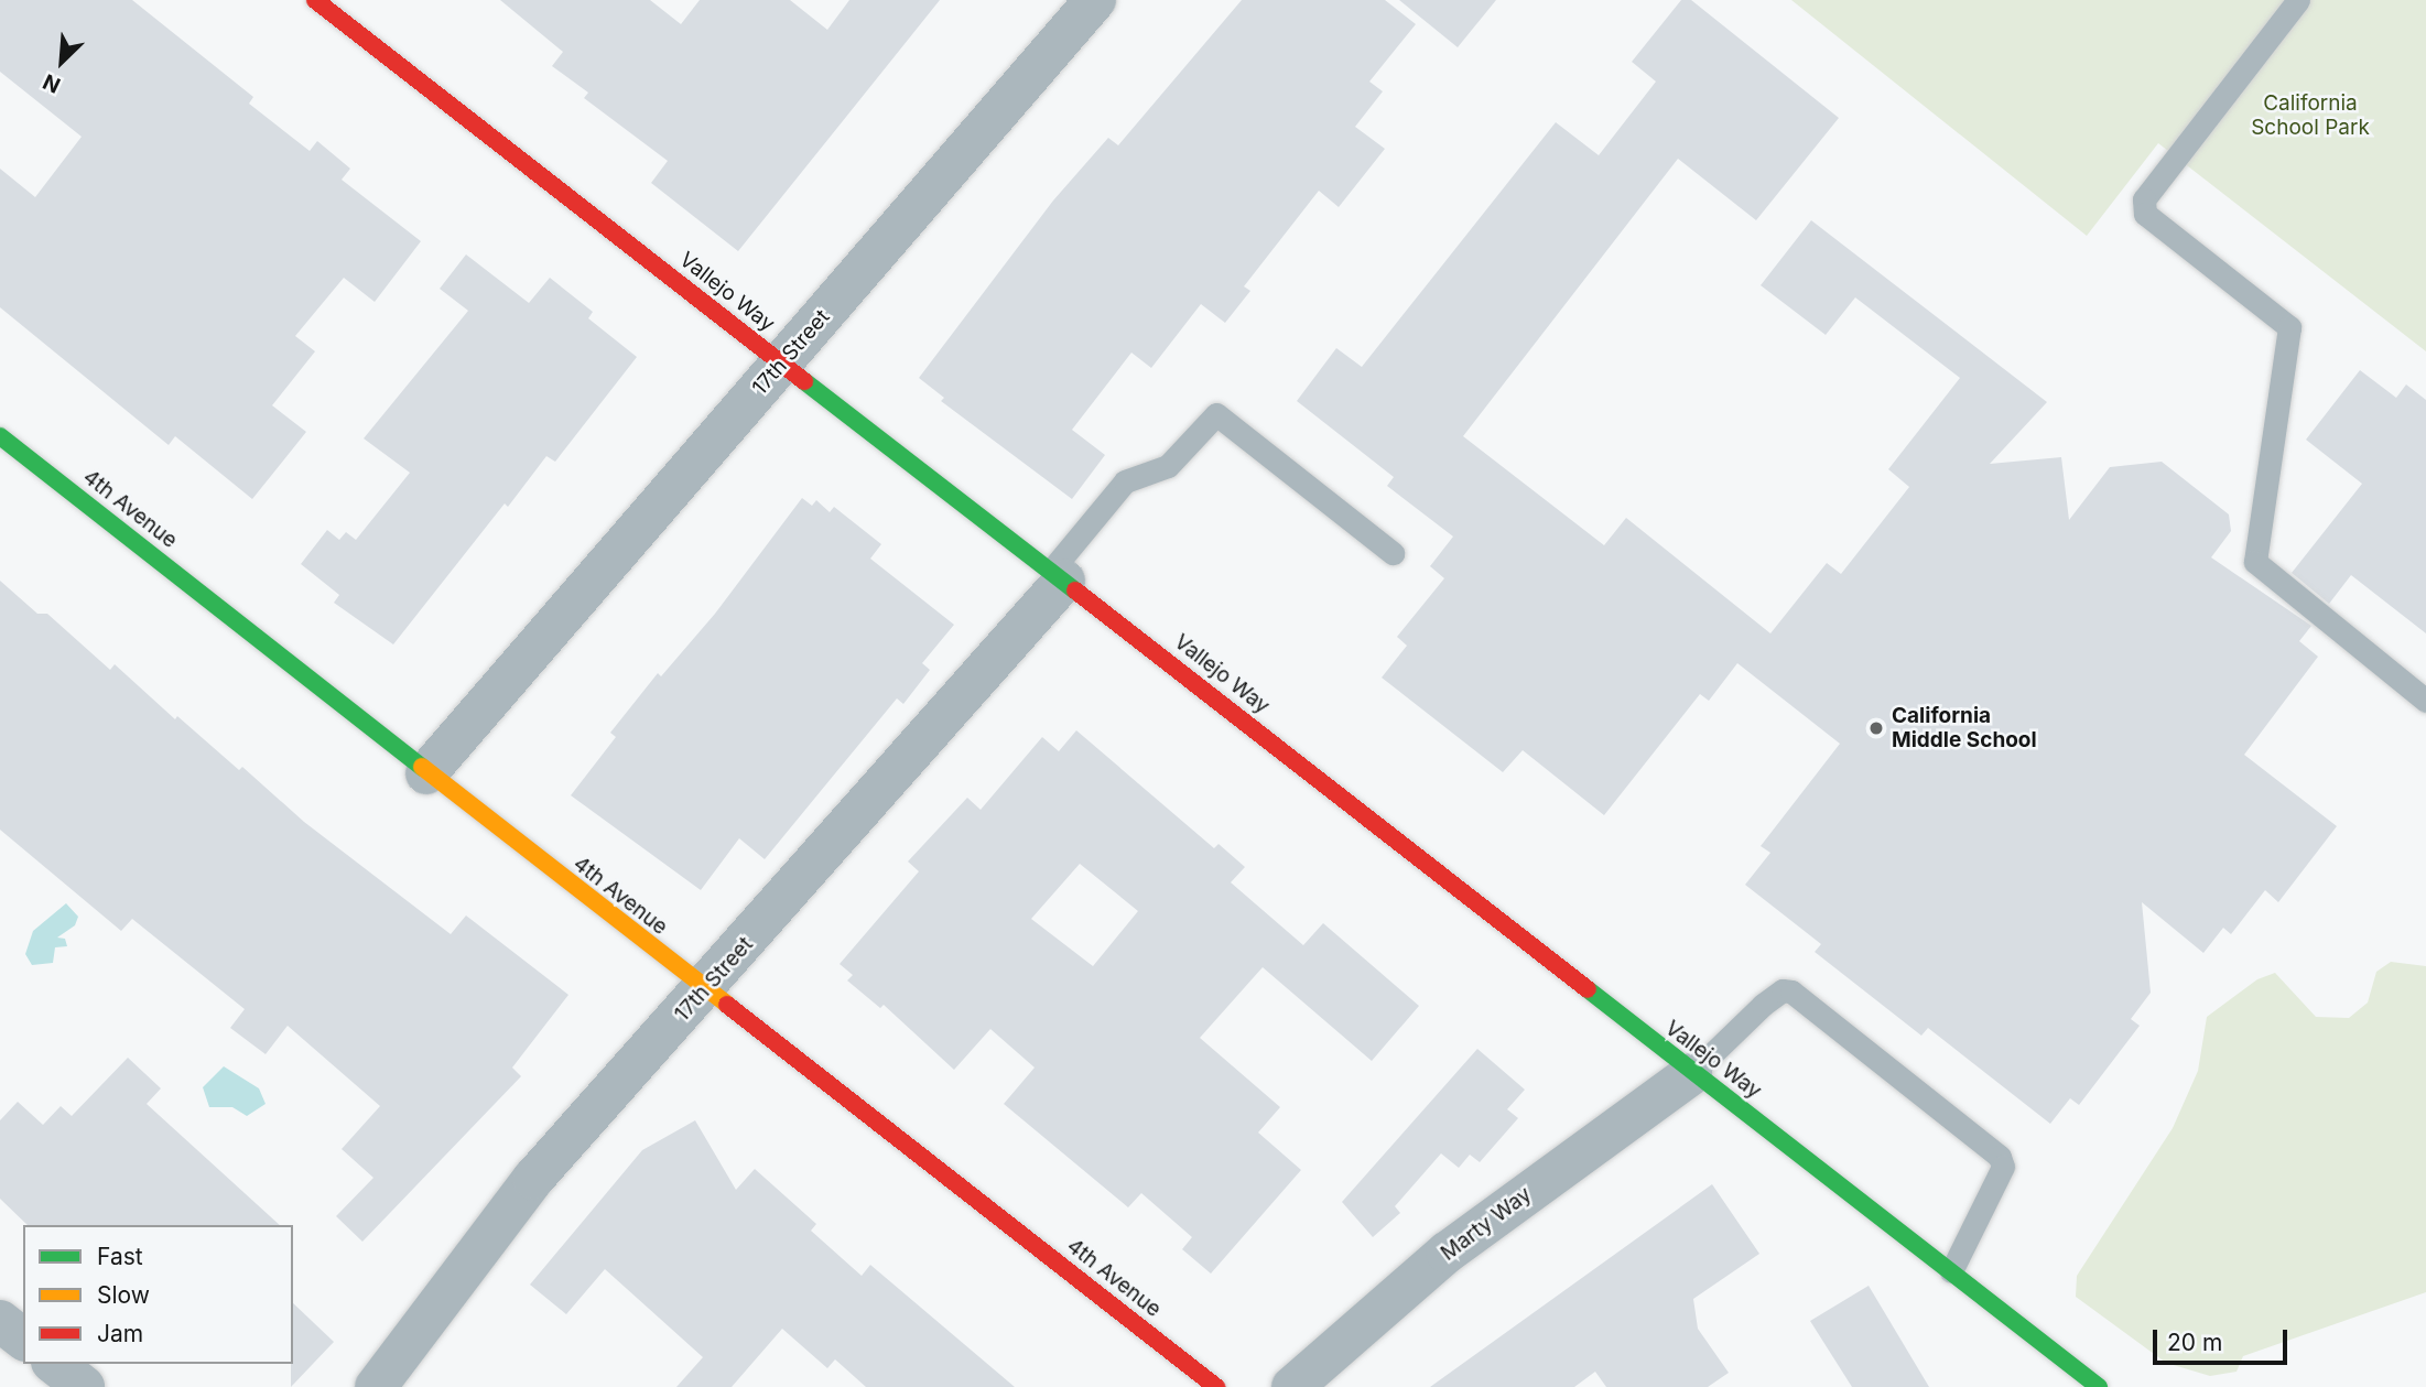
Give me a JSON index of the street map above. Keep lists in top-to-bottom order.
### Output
{
  "streets": {
    "street": [
      "Vallejo Way",
      "17th Street",
      "4th Avenue",
      "Marty Way"
    ]
  },
  "crossings": [
    ["Vallejo Way", "17th Street"],
    ["Vallejo Way", "Marty Way"],
    ["17th Street", "4th Avenue"]
  ],
  "parks": ["California School Park"],
  "places": ["California Middle School"],
  "legend": ["Fast", "Slow", "Jam"],
  "scale_bar": "20 m",
  "north": "bottom left"
}
